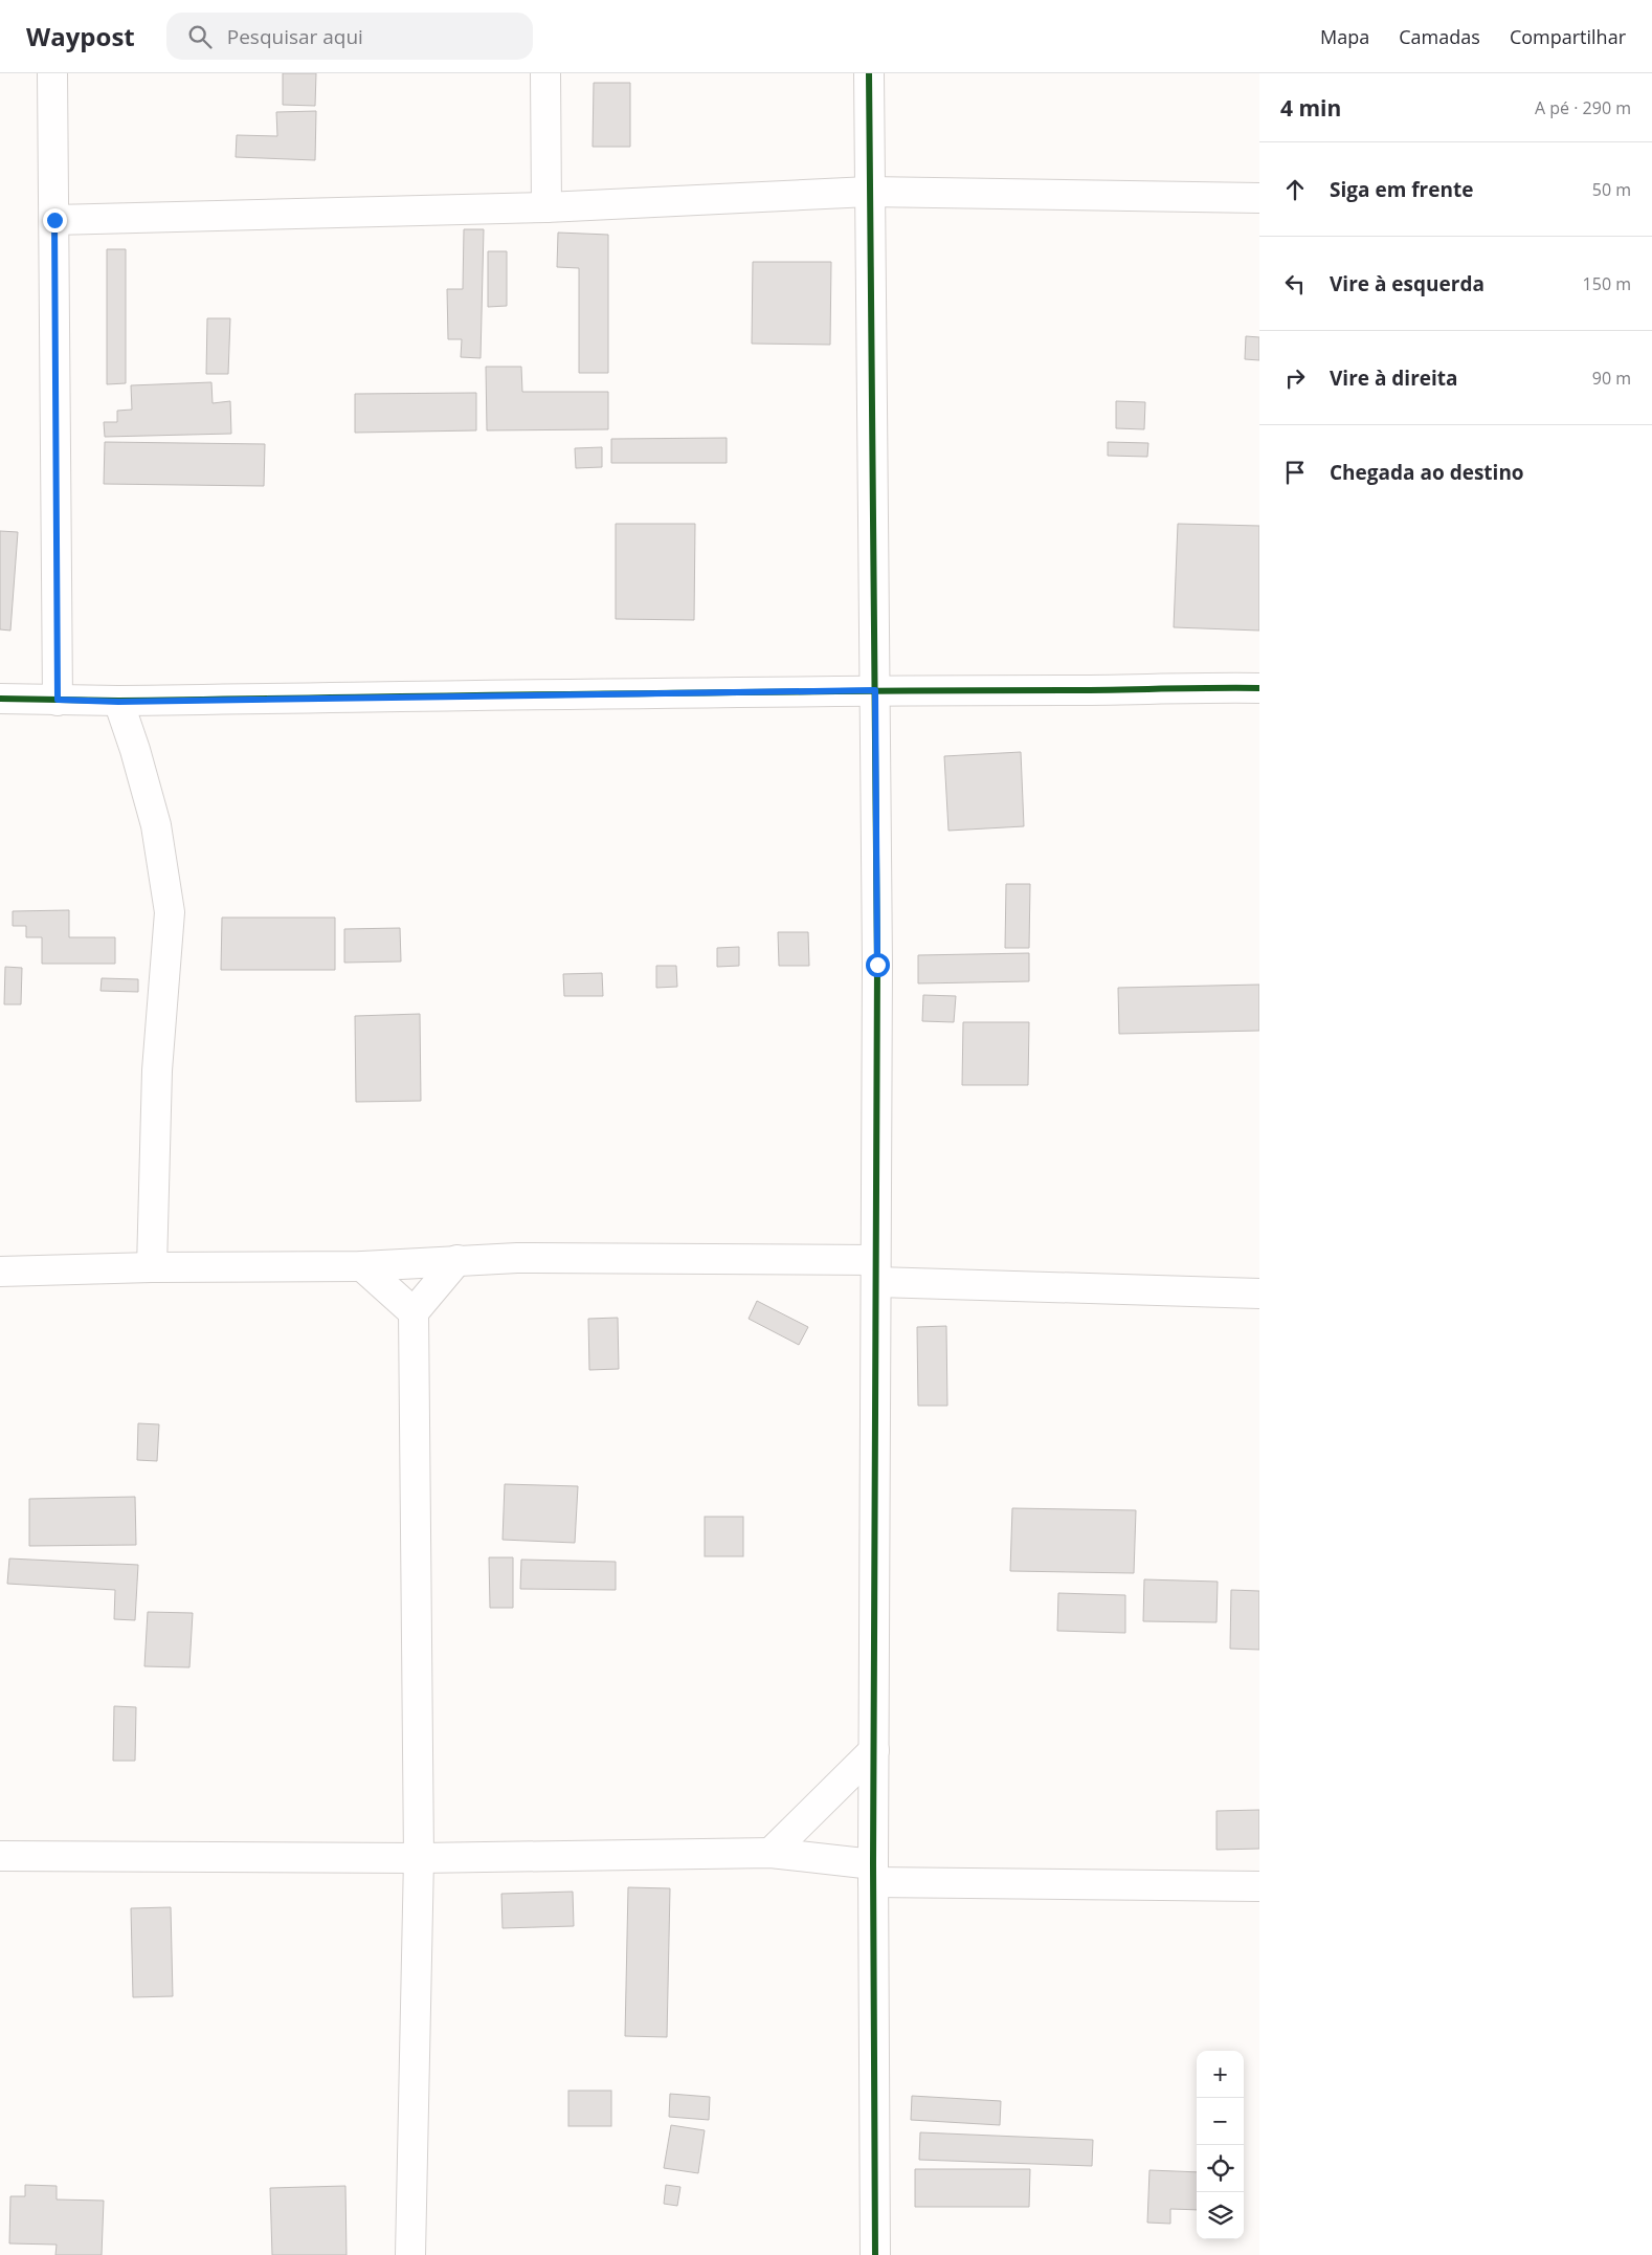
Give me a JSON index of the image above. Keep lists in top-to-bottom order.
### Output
{
  "page": {
    "header": "Waypost",
    "search": "Pesquisar aqui",
    "nav": ["Mapa", "Camadas", "Compartilhar"],
    "heading": ["4 min", "A pé · 290 m"],
    "list": [
      ["Siga em frente", "50 m"],
      ["Vire à esquerda", "150 m"],
      ["Vire à direita", "90 m"],
      "Chegada ao destino"
    ],
    "map_buttons": ["+", "−"]
  }
}
